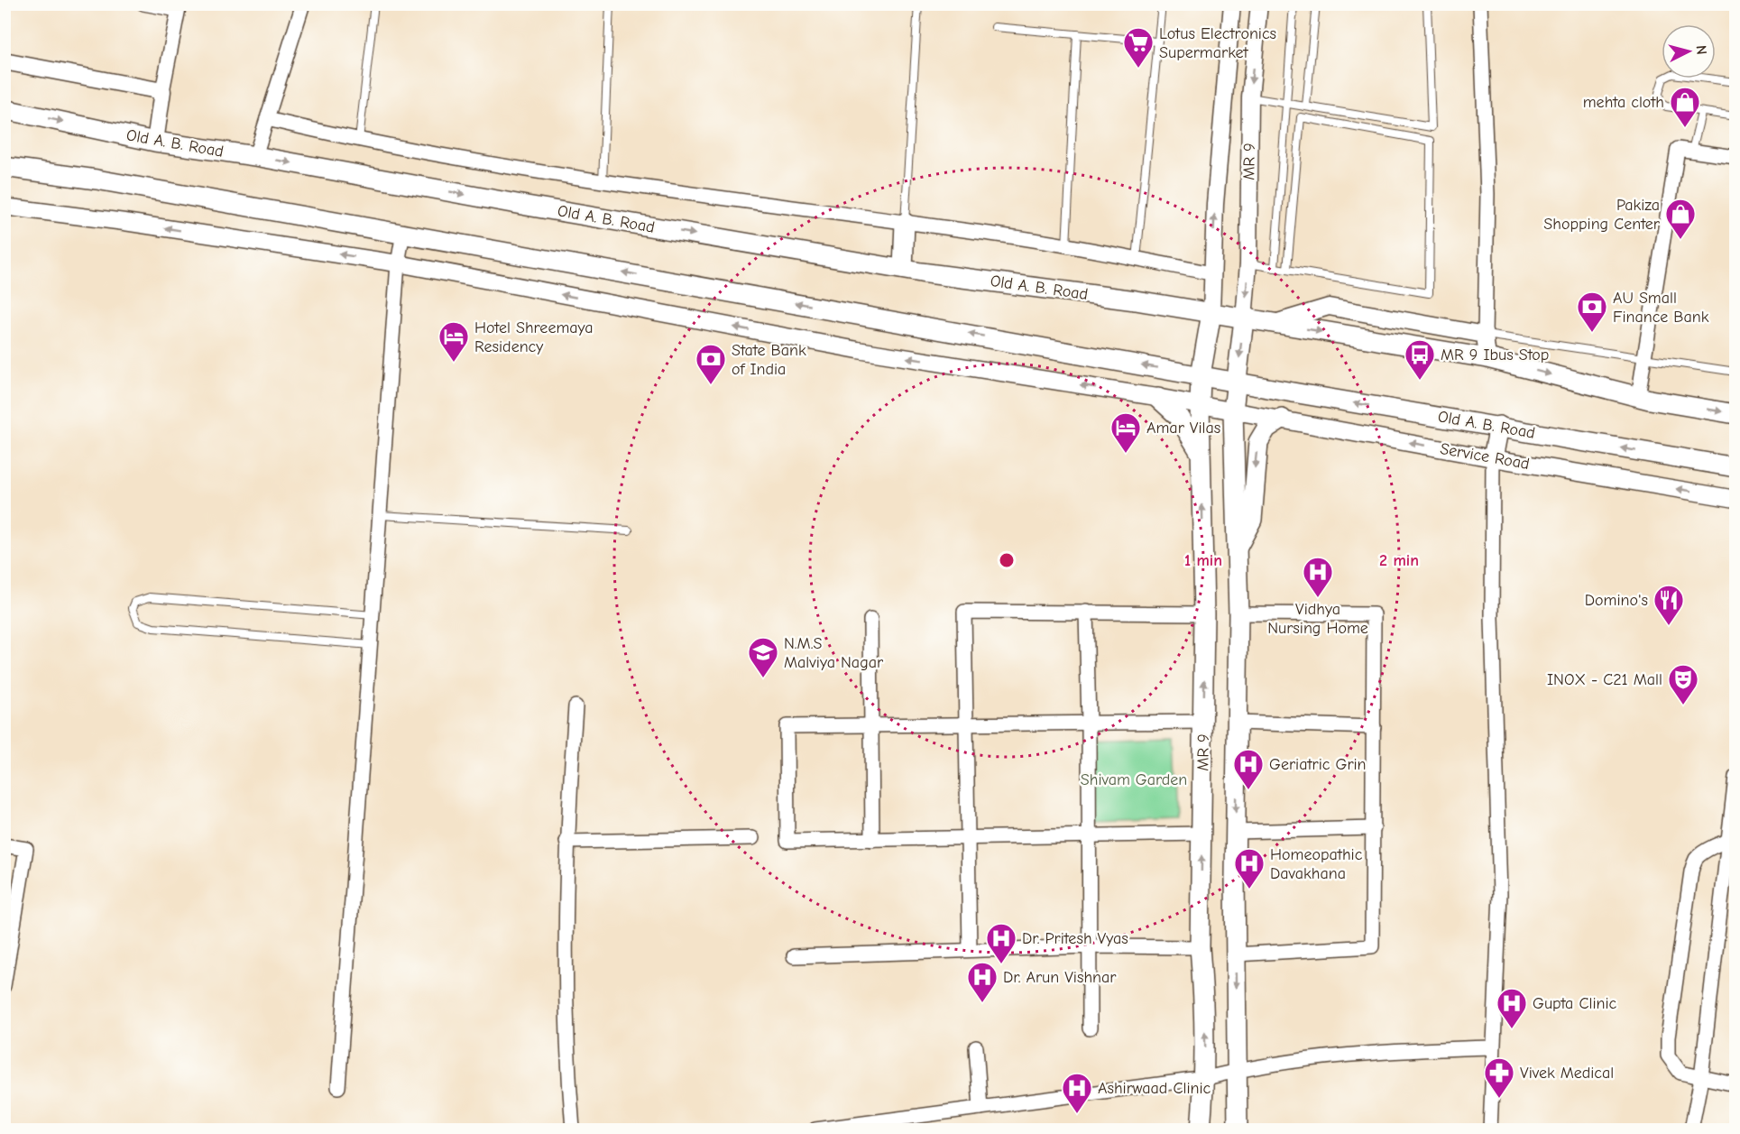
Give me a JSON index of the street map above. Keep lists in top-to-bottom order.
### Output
{
  "streets": {
    "main road": ["Old A. B. Road", "MR 9"],
    "street": ["Service Road"]
  },
  "crossings": [
    ["Old A. B. Road", "MR 9"],
    ["MR 9", "Service Road"]
  ],
  "parks": ["Shivam Garden"],
  "places": {
    "supermarket": ["Lotus Electronics Supermarket"],
    "shop": ["mehta cloth", "Pakiza Shopping Center"],
    "bank": ["AU Small Finance Bank", "State Bank of India"],
    "hotel": ["Hotel Shreemaya Residency", "Amar Vilas"],
    "bus stop": ["MR 9 Ibus Stop"],
    "hospital": [
      "Vidhya Nursing Home",
      "Geriatric Grin",
      "Homeopathic Davakhana",
      "Dr. Pritesh Vyas",
      "Dr. Arun Vishnar",
      "Gupta Clinic",
      "Ashirwaad Clinic"
    ],
    "restaurant": ["Domino's"],
    "school or university": ["N.M.S Malviya Nagar"],
    "theatre": ["INOX - C21 Mall"],
    "pharmacy": ["Vivek Medical"]
  },
  "north": "right",
  "rings": ["1 min", "2 min"]
}
